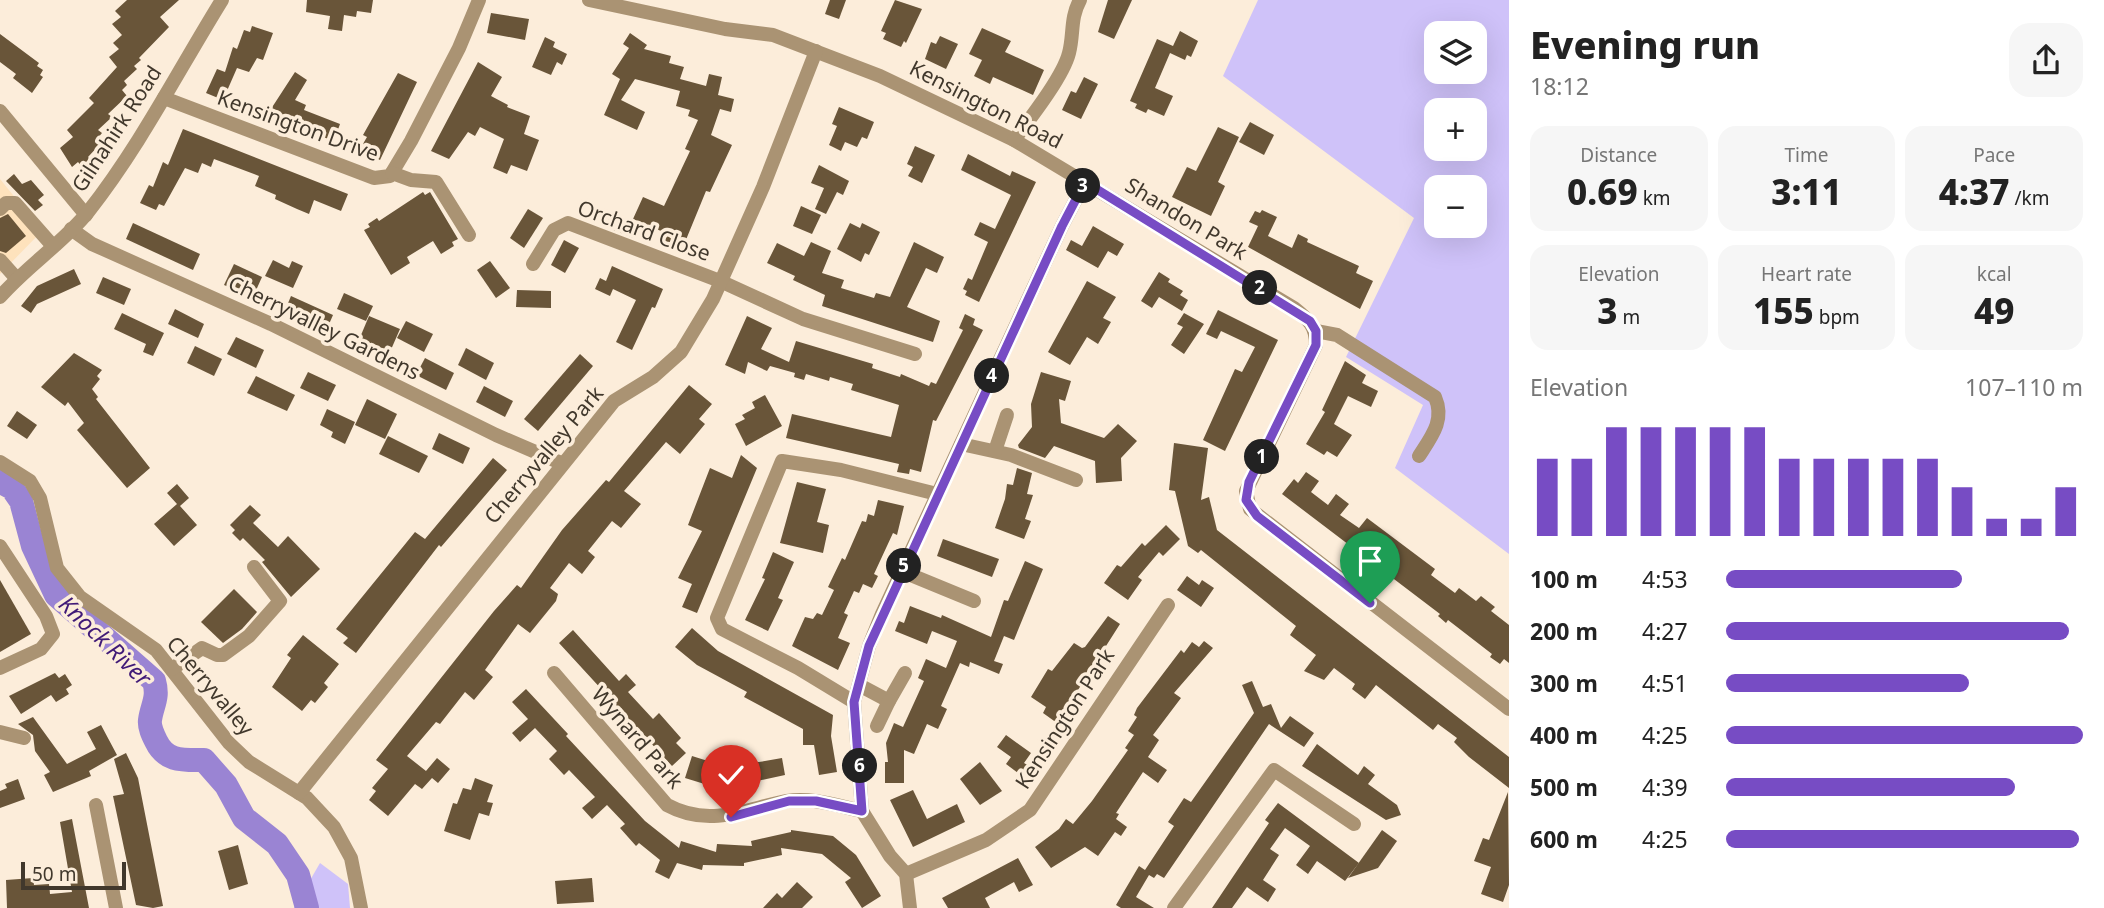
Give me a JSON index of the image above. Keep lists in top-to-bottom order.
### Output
{
  "streets": {
    "street": [
      "Kensington Road",
      "Kensington Drive",
      "Gilnahirk Road",
      "Shandon Park",
      "Orchard Close",
      "Cherryvalley Gardens",
      "Cherryvalley Park",
      "Cherryvalley",
      "Kensington Park",
      "Wynard Park"
    ]
  },
  "crossings": [
    ["Kensington Road", "Shandon Park"],
    ["Kensington Road", "Cherryvalley Park"],
    ["Kensington Drive", "Gilnahirk Road"],
    ["Gilnahirk Road", "Cherryvalley Gardens"],
    ["Orchard Close", "Cherryvalley Park"],
    ["Cherryvalley Gardens", "Cherryvalley Park"],
    ["Cherryvalley Park", "Cherryvalley"]
  ],
  "water": ["Knock River"],
  "scale_bar": "50 m",
  "page": {
    "heading": ["Evening run", "18:12"],
    "map_buttons": ["+", "−"],
    "stats": [
      ["Distance", "0.69 km"],
      ["Time", "3:11"],
      ["Pace", "4:37 /km"],
      ["Elevation", "3 m"],
      ["Heart rate", "155 bpm"],
      ["kcal", "49"]
    ],
    "pins": [
      "3",
      "2",
      "4",
      "1",
      "5",
      "6"
    ],
    "chart": ["Elevation", "107–110 m"],
    "list": [
      {
        "name": "100 m",
        "note": "4:53"
      },
      {
        "name": "200 m",
        "note": "4:27"
      },
      {
        "name": "300 m",
        "note": "4:51"
      },
      {
        "name": "400 m",
        "note": "4:25"
      },
      {
        "name": "500 m",
        "note": "4:39"
      },
      {
        "name": "600 m",
        "note": "4:25"
      }
    ],
    "scale": "50 m"
  }
}
